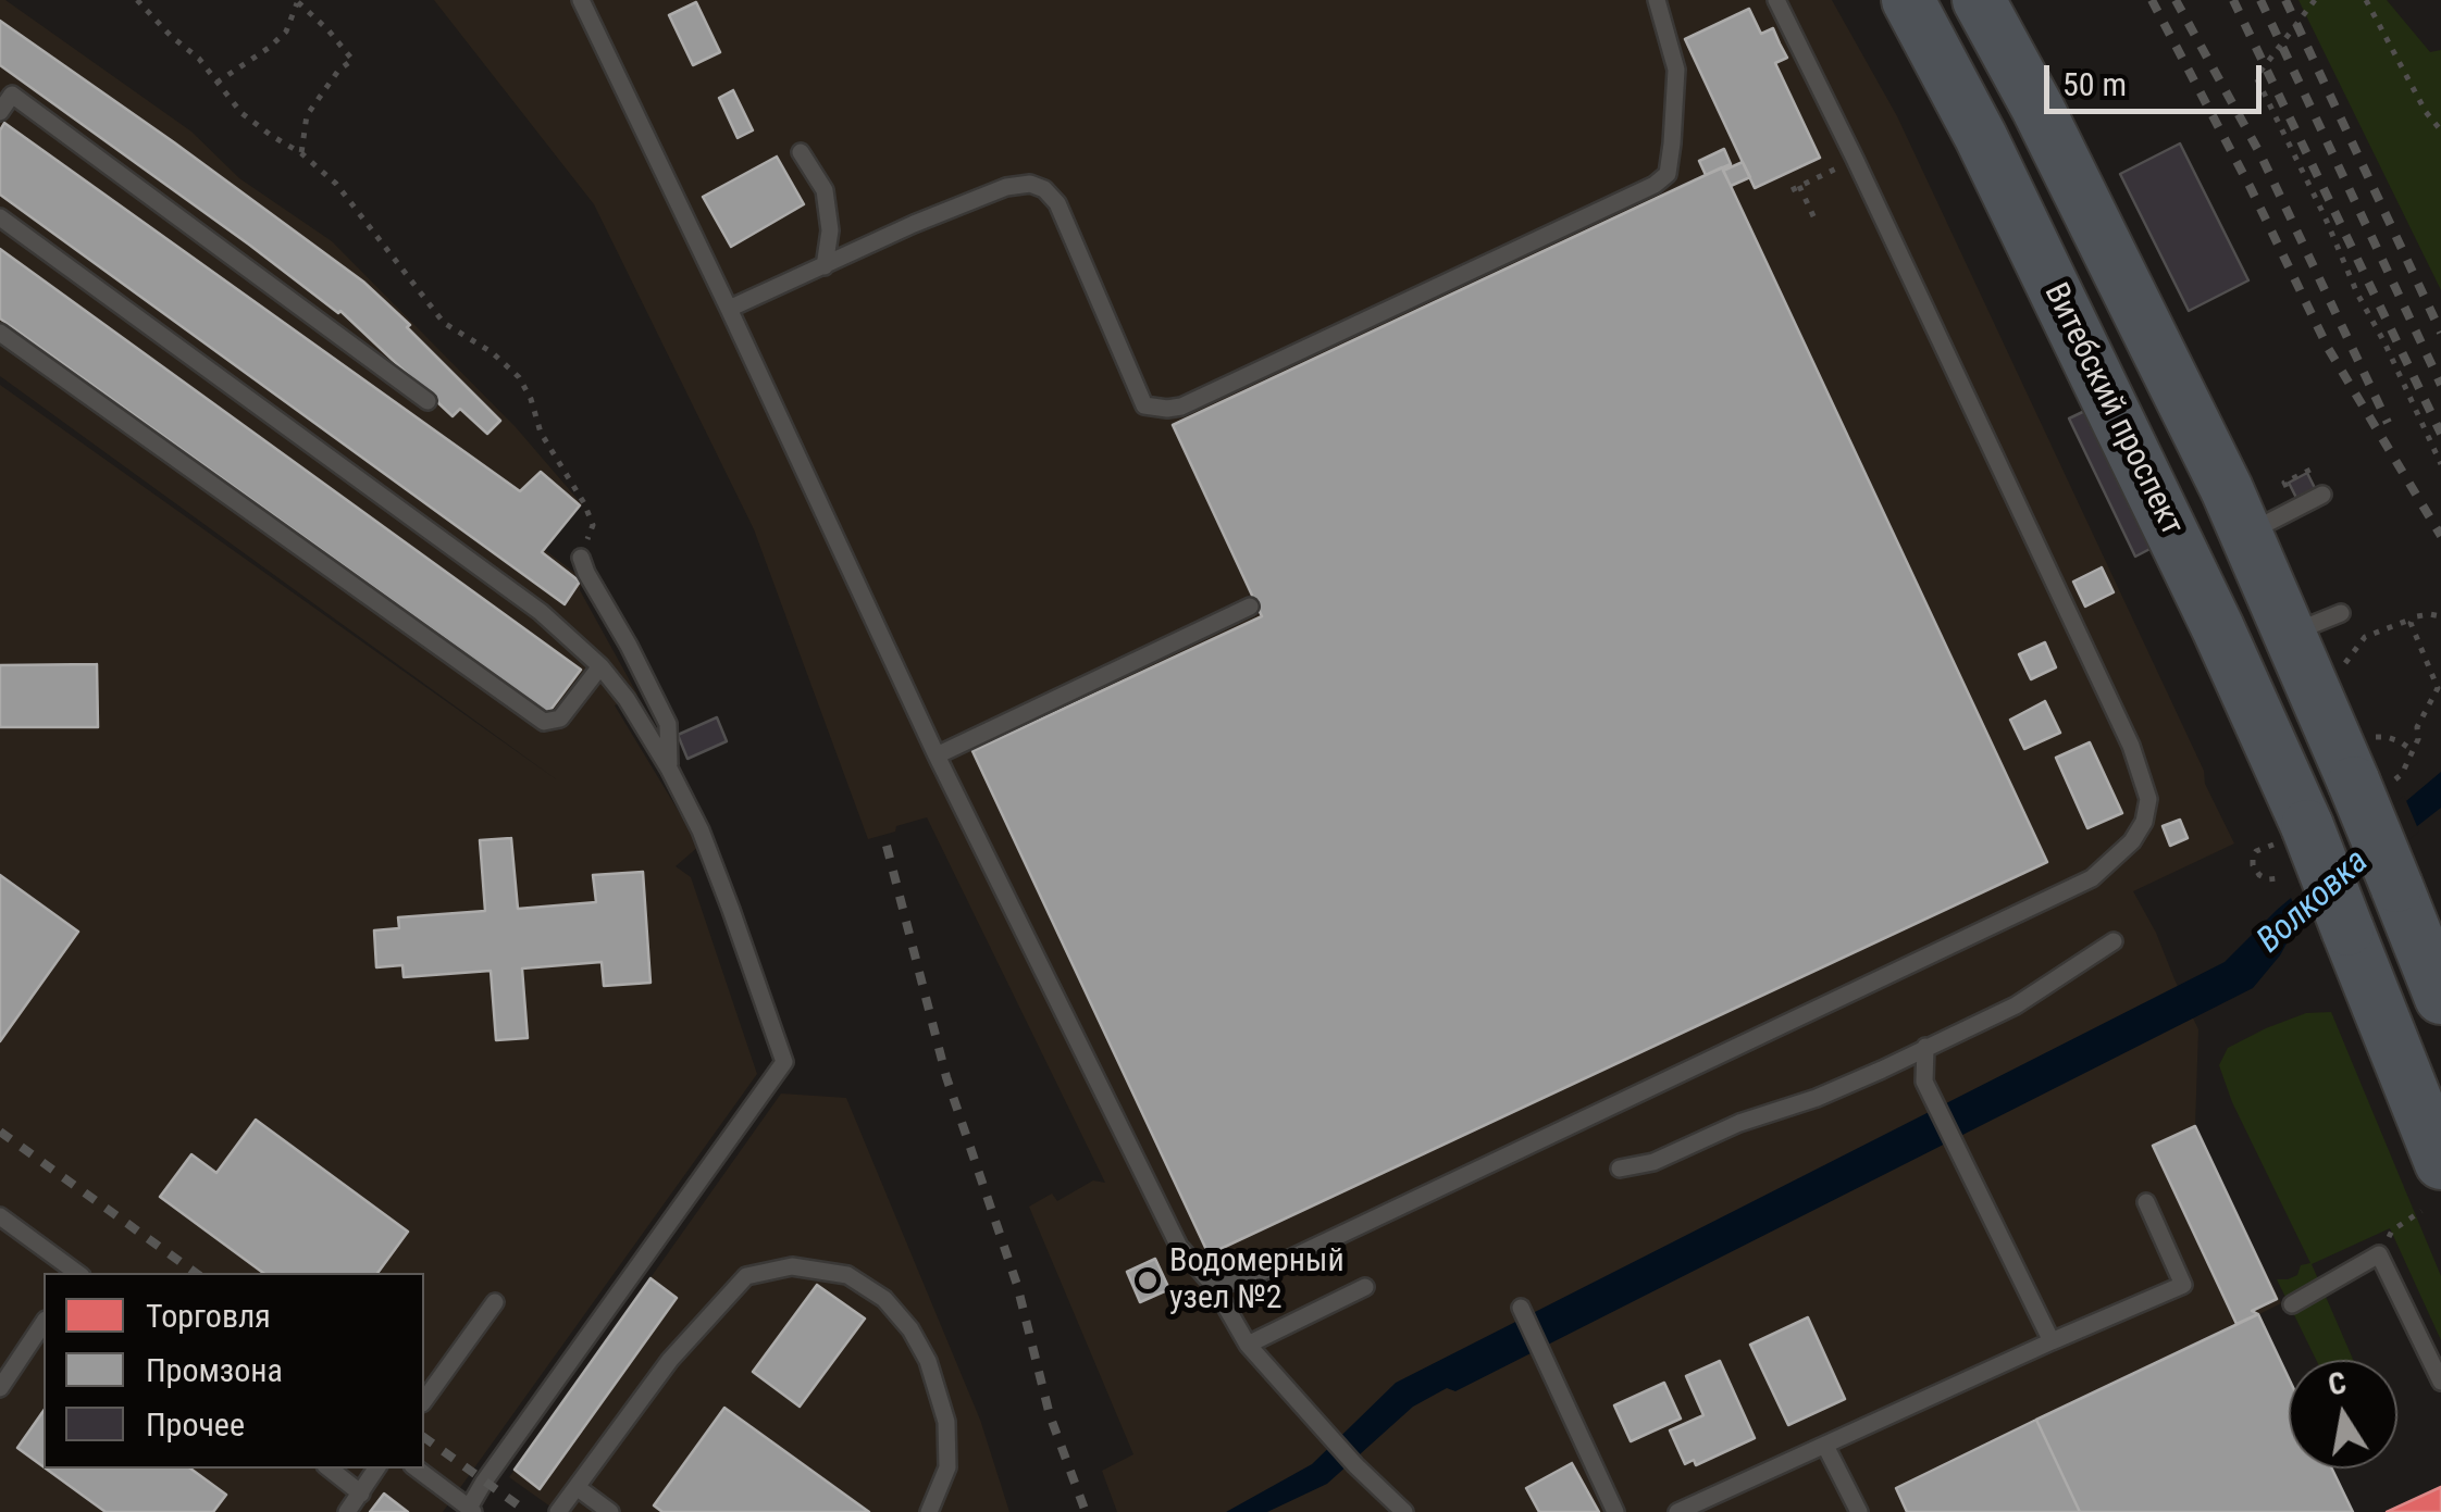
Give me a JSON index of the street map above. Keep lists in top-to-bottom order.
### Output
{
  "streets": {
    "main road": ["Витебский проспект"]
  },
  "water": ["Волковка"],
  "places": ["Водомерный узел №2"],
  "legend": ["Торговля", "Промзона", "Прочее"],
  "scale_bar": "50 m",
  "north": "top"
}
